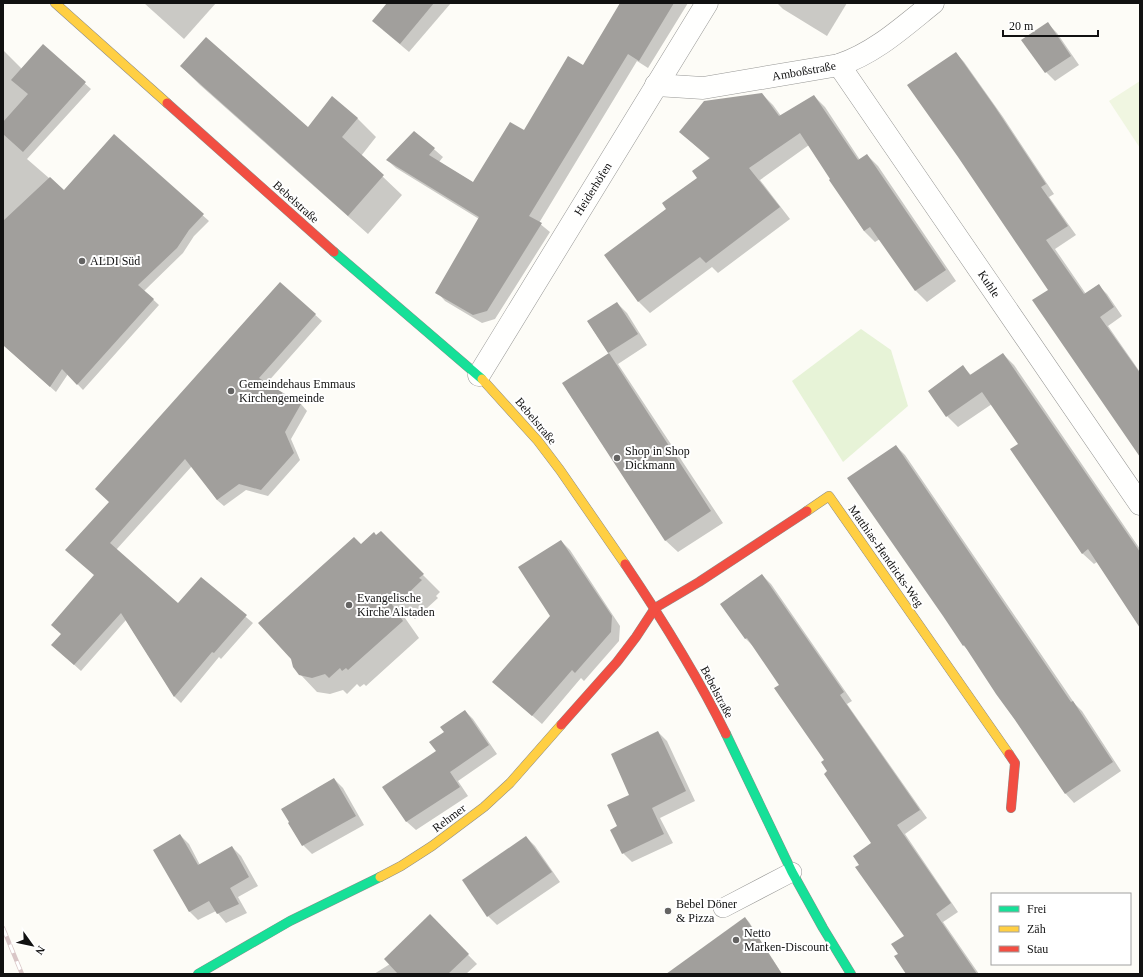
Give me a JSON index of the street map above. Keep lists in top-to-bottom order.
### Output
{
  "streets": {
    "street": [
      "Amboßstraße",
      "Heiderhöfen",
      "Bebelstraße",
      "Kuhle",
      "Matthias-Hendricks-Weg",
      "Rehmer"
    ]
  },
  "crossings": [
    ["Amboßstraße", "Heiderhöfen"],
    ["Amboßstraße", "Kuhle"],
    ["Heiderhöfen", "Bebelstraße"],
    ["Bebelstraße", "Matthias-Hendricks-Weg"],
    ["Bebelstraße", "Rehmer"],
    ["Matthias-Hendricks-Weg", "Rehmer"]
  ],
  "places": [
    "ALDI Süd",
    "Gemeindehaus Emmaus Kirchengemeinde",
    "Shop in Shop Dickmann",
    "Evangelische Kirche Alstaden",
    "Bebel Döner & Pizza",
    "Netto Marken-Discount"
  ],
  "legend": ["Frei", "Zäh", "Stau"],
  "scale_bar": "20 m",
  "north": "bottom right"
}
